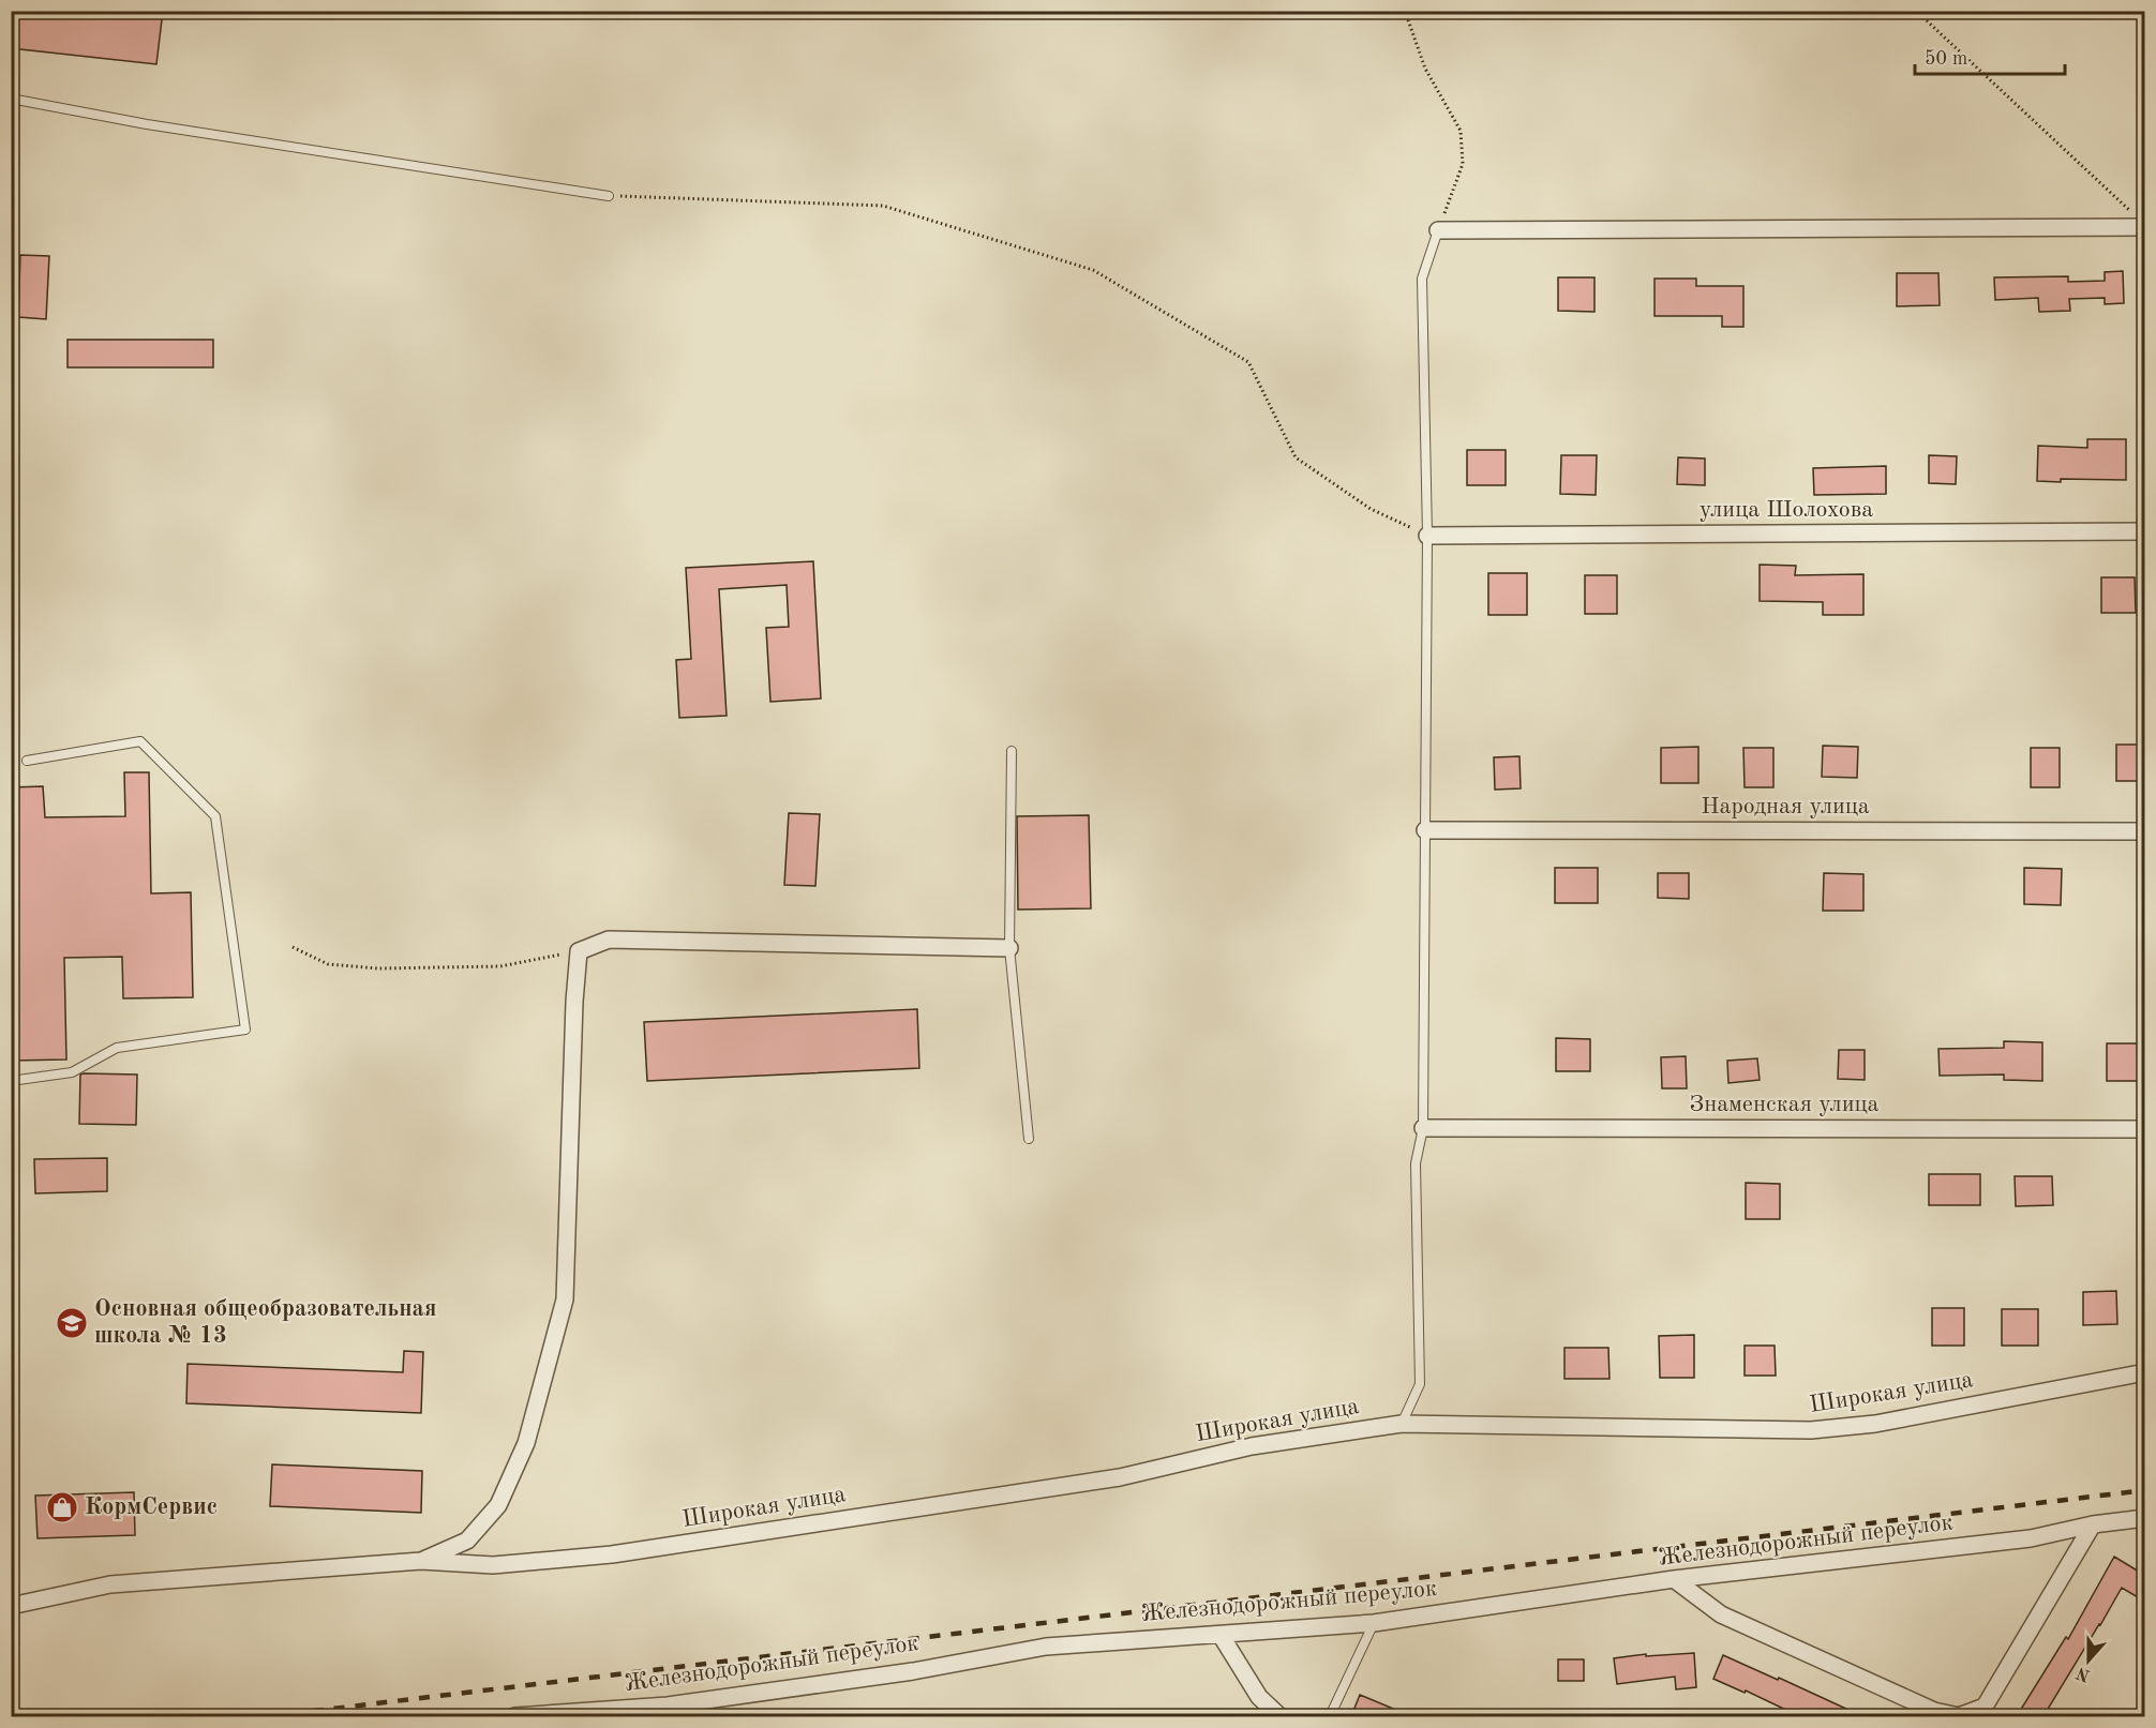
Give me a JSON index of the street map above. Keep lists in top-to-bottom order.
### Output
{
  "streets": {
    "street": [
      "улица Шолохова",
      "Народная улица",
      "Знаменская улица",
      "Широкая улица",
      "Железнодорожный переулок"
    ]
  },
  "places": {
    "school or university": ["Основная общеобразовательная школа № 13"],
    "shop": ["КормСервис"]
  },
  "scale_bar": "50 m",
  "north": "bottom"
}
